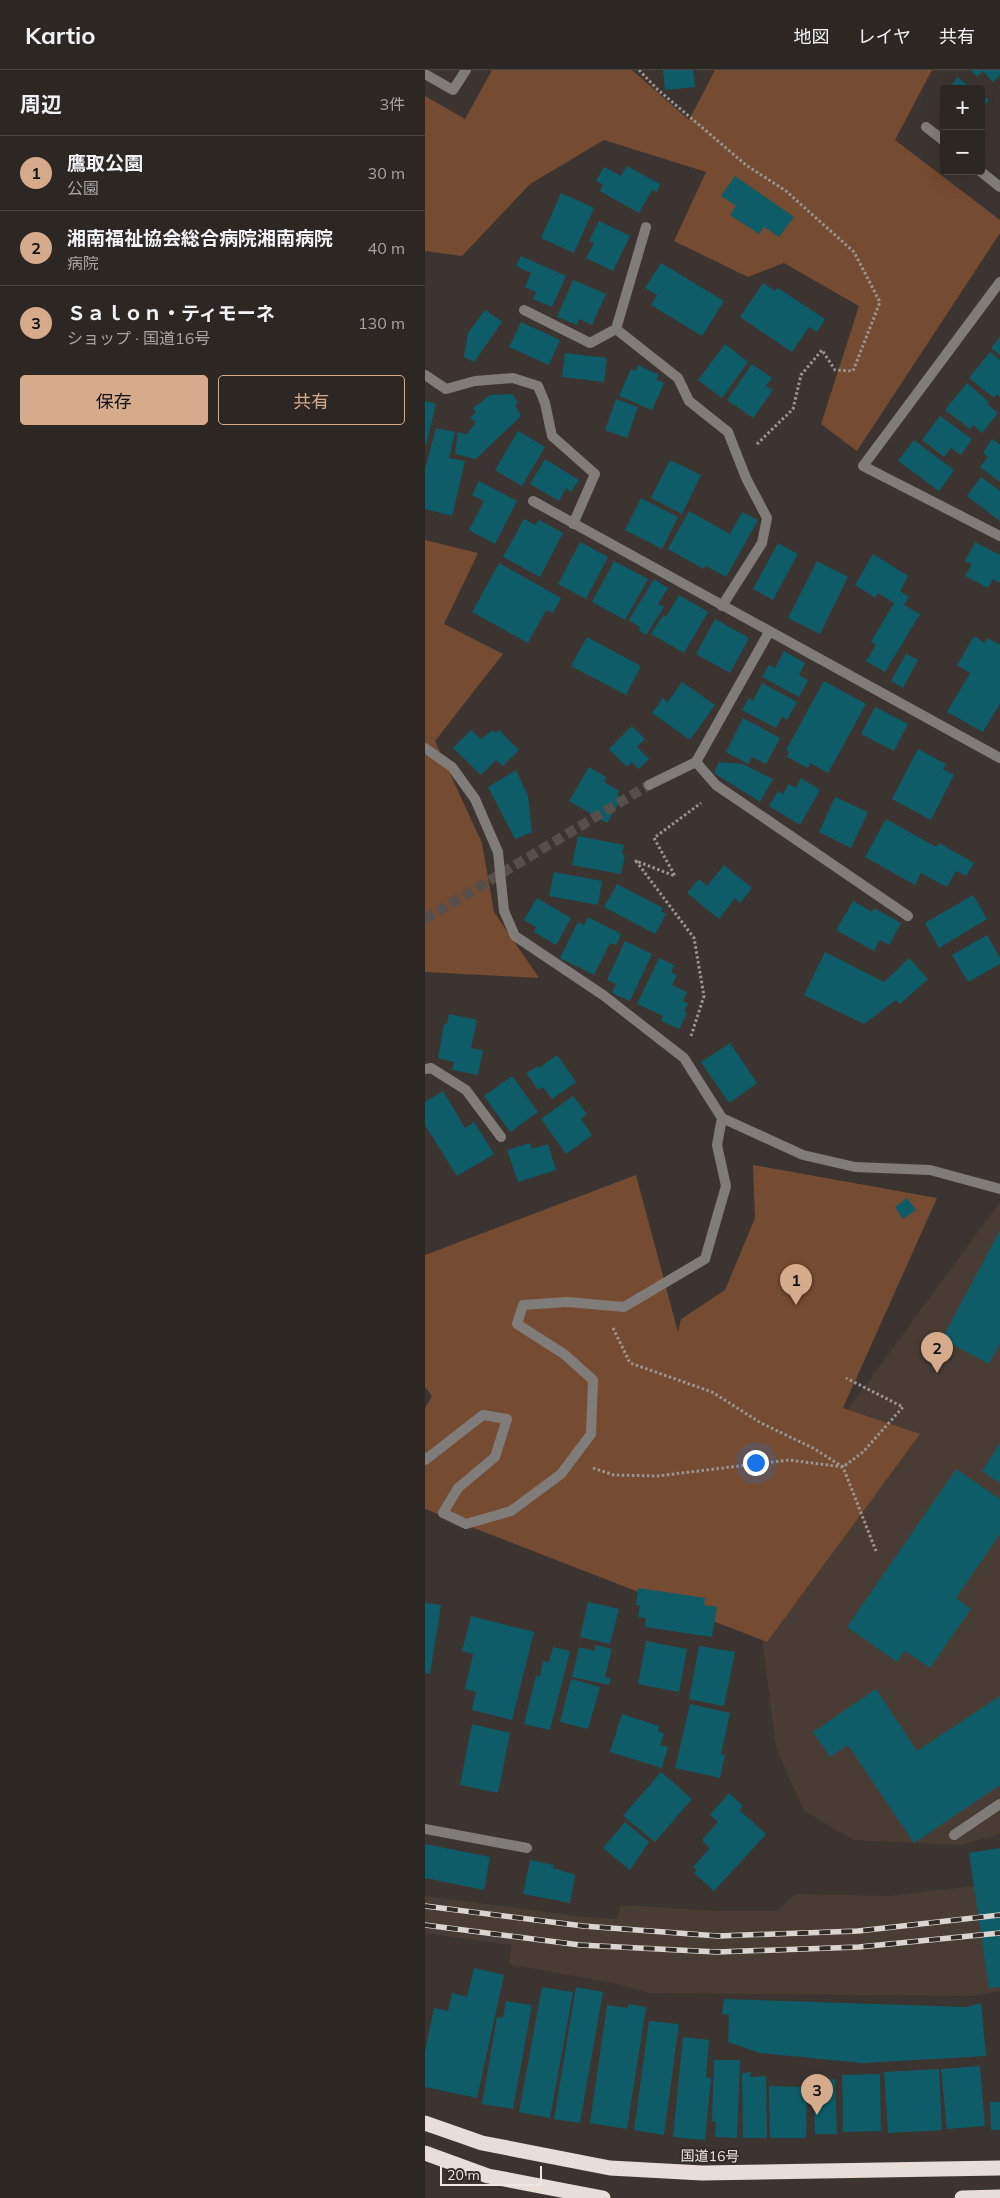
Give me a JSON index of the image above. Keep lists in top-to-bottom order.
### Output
{
  "streets": {
    "highway": ["国道16号"]
  },
  "scale_bar": "20 m",
  "page": {
    "header": "Kartio",
    "nav": ["地図", "レイヤ", "共有"],
    "heading": ["周辺", "3件"],
    "map_buttons": ["+", "−"],
    "list": [
      {
        "mark": "1",
        "name": "鷹取公園",
        "note": "公園",
        "value": "30 m"
      },
      {
        "mark": "2",
        "name": "湘南福祉協会総合病院湘南病院",
        "note": "病院",
        "value": "40 m"
      },
      {
        "mark": "3",
        "name": "Ｓａｌｏｎ・ティモーネ",
        "note": "ショップ · 国道16号",
        "value": "130 m"
      }
    ],
    "buttons": ["保存", "共有"],
    "pins": ["1", "2", "3"],
    "scale": "20 m"
  }
}
